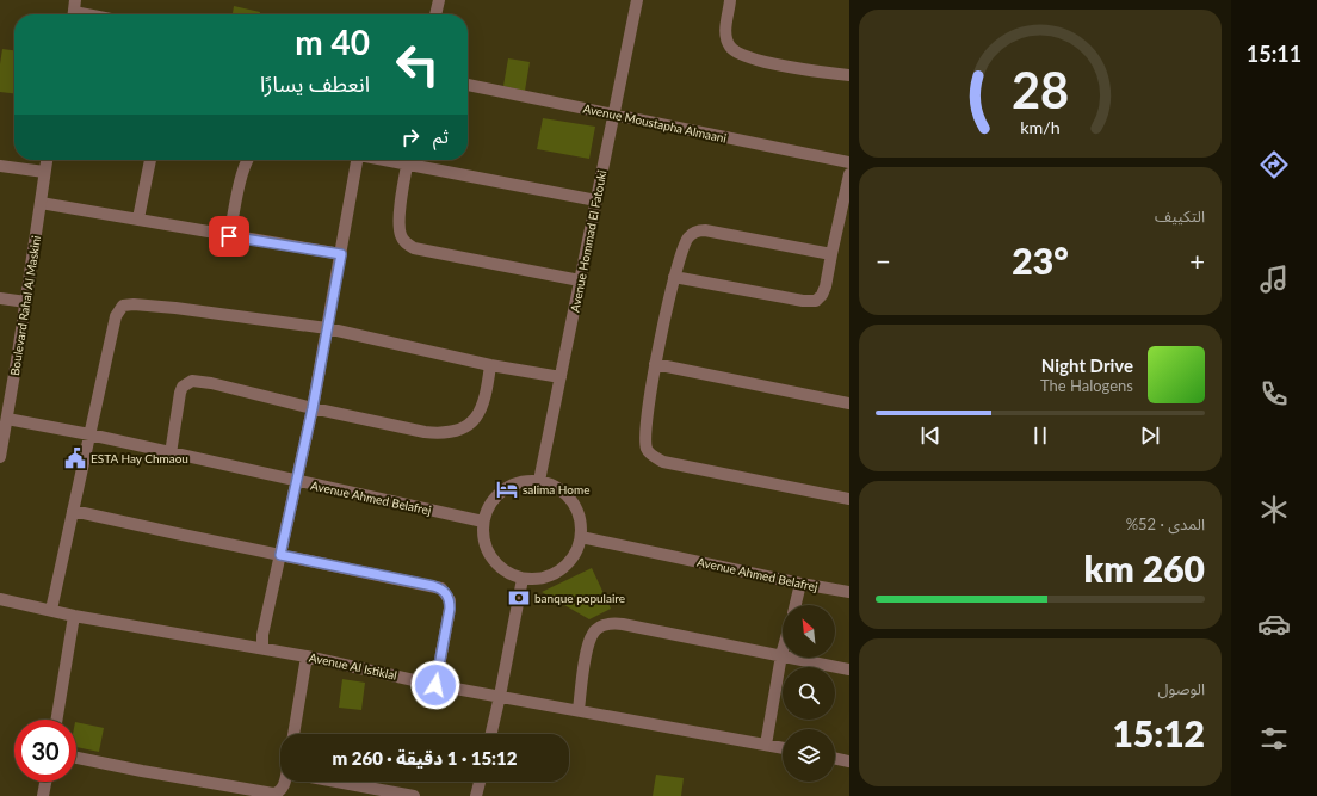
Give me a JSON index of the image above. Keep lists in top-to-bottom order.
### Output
{
  "streets": {
    "street": [
      "Avenue Moustapha Almaani",
      "Avenue Hommad El Fatouki",
      "Boulevard Rahal Al Maskini",
      "Avenue Ahmed Belafrej",
      "Avenue Al Istiklal"
    ]
  },
  "crossings": [
    ["Avenue Moustapha Almaani", "Avenue Hommad El Fatouki"],
    ["Avenue Hommad El Fatouki", "Avenue Ahmed Belafrej"],
    ["Boulevard Rahal Al Maskini", "Avenue Ahmed Belafrej"]
  ],
  "places": {
    "public building": ["ESTA Hay Chmaou"],
    "hotel": ["salima Home"],
    "bank": ["banque populaire"]
  },
  "north": "top left",
  "page": {
    "tabs": "15:11",
    "turn": ["40 m", "انعطف يسارًا"],
    "then": "ثم",
    "tile": [
      "التكييف",
      ["المدى · 52%", "260 km"],
      ["الوصول", "15:12"]
    ],
    "heat": ["−", "23°", "+"],
    "song": ["Night Drive", "The Halogens"],
    "limit": "30",
    "trip": "15:12 · 1 دقيقة · 260 m",
    "gauge": ["28", "km/h"]
  }
}
